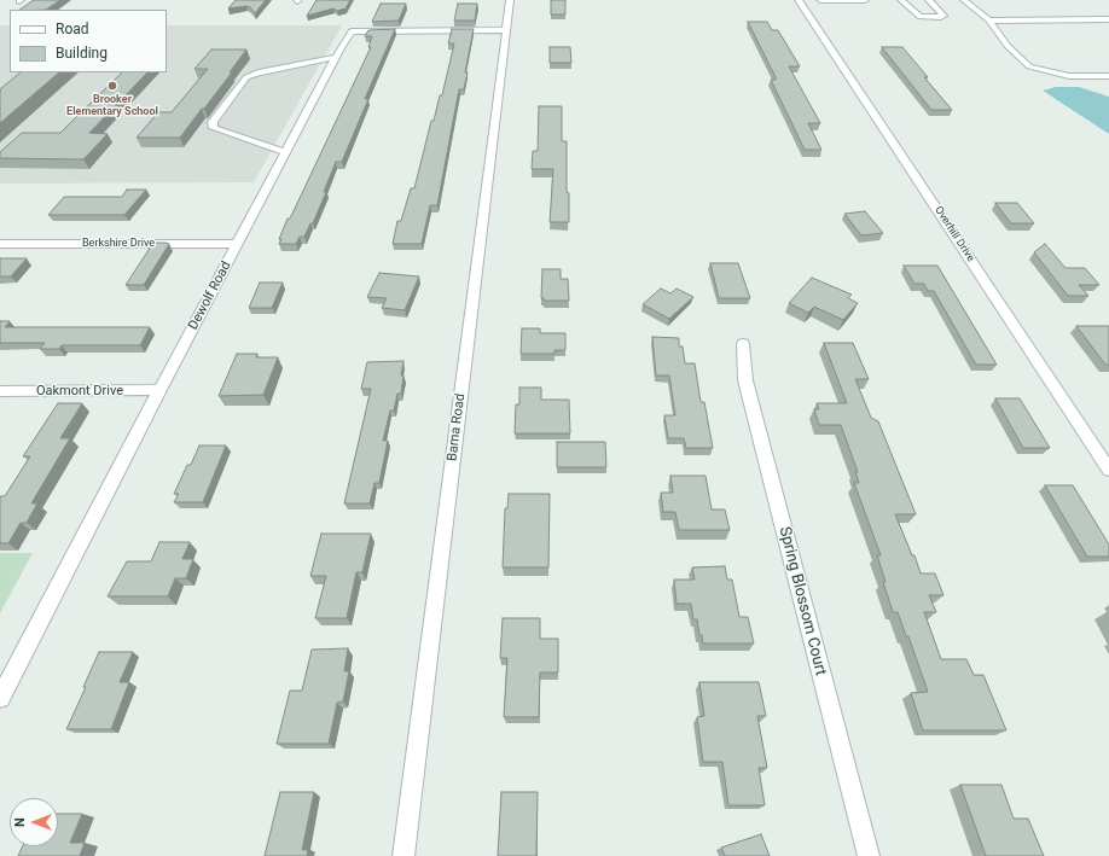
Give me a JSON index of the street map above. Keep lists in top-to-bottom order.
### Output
{
  "streets": {
    "street": [
      "Overhill Drive",
      "Berkshire Drive",
      "Dewolf Road",
      "Oakmont Drive",
      "Bama Road",
      "Spring Blossom Court"
    ]
  },
  "crossings": [
    ["Berkshire Drive", "Dewolf Road"],
    ["Dewolf Road", "Oakmont Drive"],
    ["Dewolf Road", "Bama Road"]
  ],
  "places": ["Brooker Elementary School"],
  "legend": ["Road", "Building"],
  "north": "left"
}
